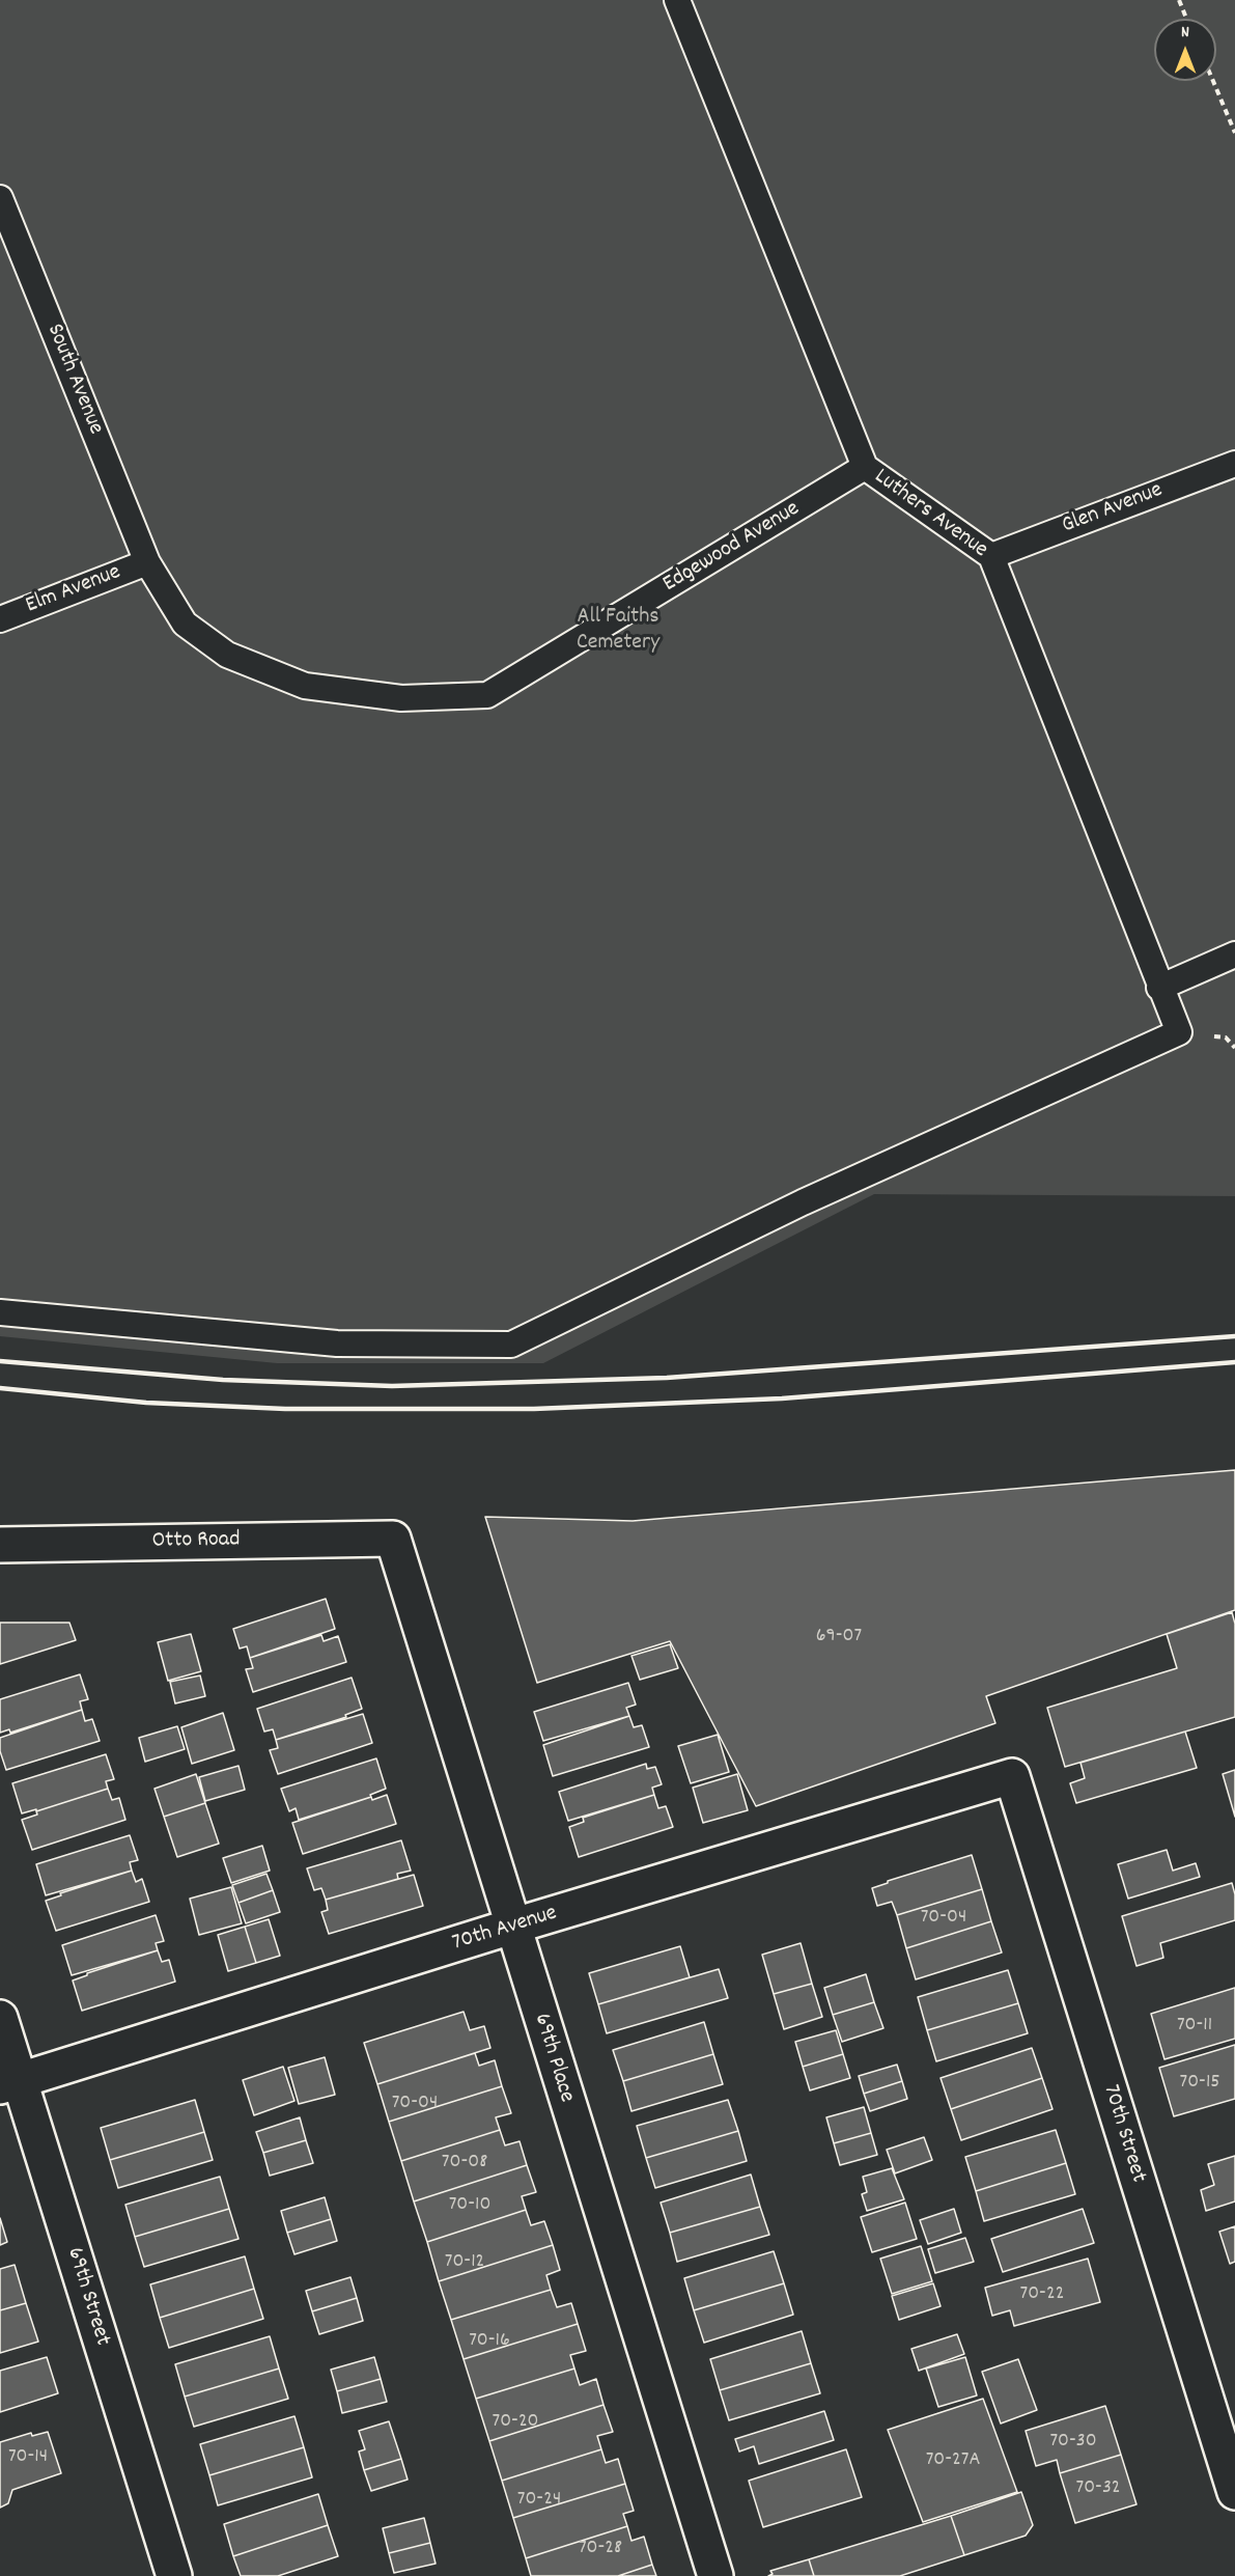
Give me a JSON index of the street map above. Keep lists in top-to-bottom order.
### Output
{
  "streets": {
    "street": [
      "Otto Road",
      "70th Avenue",
      "69th Place",
      "70th Street",
      "69th Street"
    ],
    "lane": [
      "South Avenue",
      "Glen Avenue",
      "Luthers Avenue",
      "Edgewood Avenue",
      "Elm Avenue"
    ]
  },
  "crossings": [
    ["South Avenue", "Edgewood Avenue"],
    ["South Avenue", "Elm Avenue"],
    ["Glen Avenue", "Luthers Avenue"],
    ["Luthers Avenue", "Edgewood Avenue"],
    ["Edgewood Avenue", "Elm Avenue"],
    ["Otto Road", "69th Place"],
    ["70th Avenue", "69th Place"],
    ["70th Avenue", "70th Street"],
    ["70th Avenue", "69th Street"]
  ],
  "parks": ["All Faiths Cemetery"],
  "house_numbers": [
    "69-07",
    "70-04",
    "70-11",
    "70-15",
    "70-04",
    "70-08",
    "70-10",
    "70-12",
    "70-22",
    "70-16",
    "70-20",
    "70-30",
    "70-14",
    "70-27A",
    "70-32",
    "70-24",
    "70-28"
  ],
  "north": "top"
}
